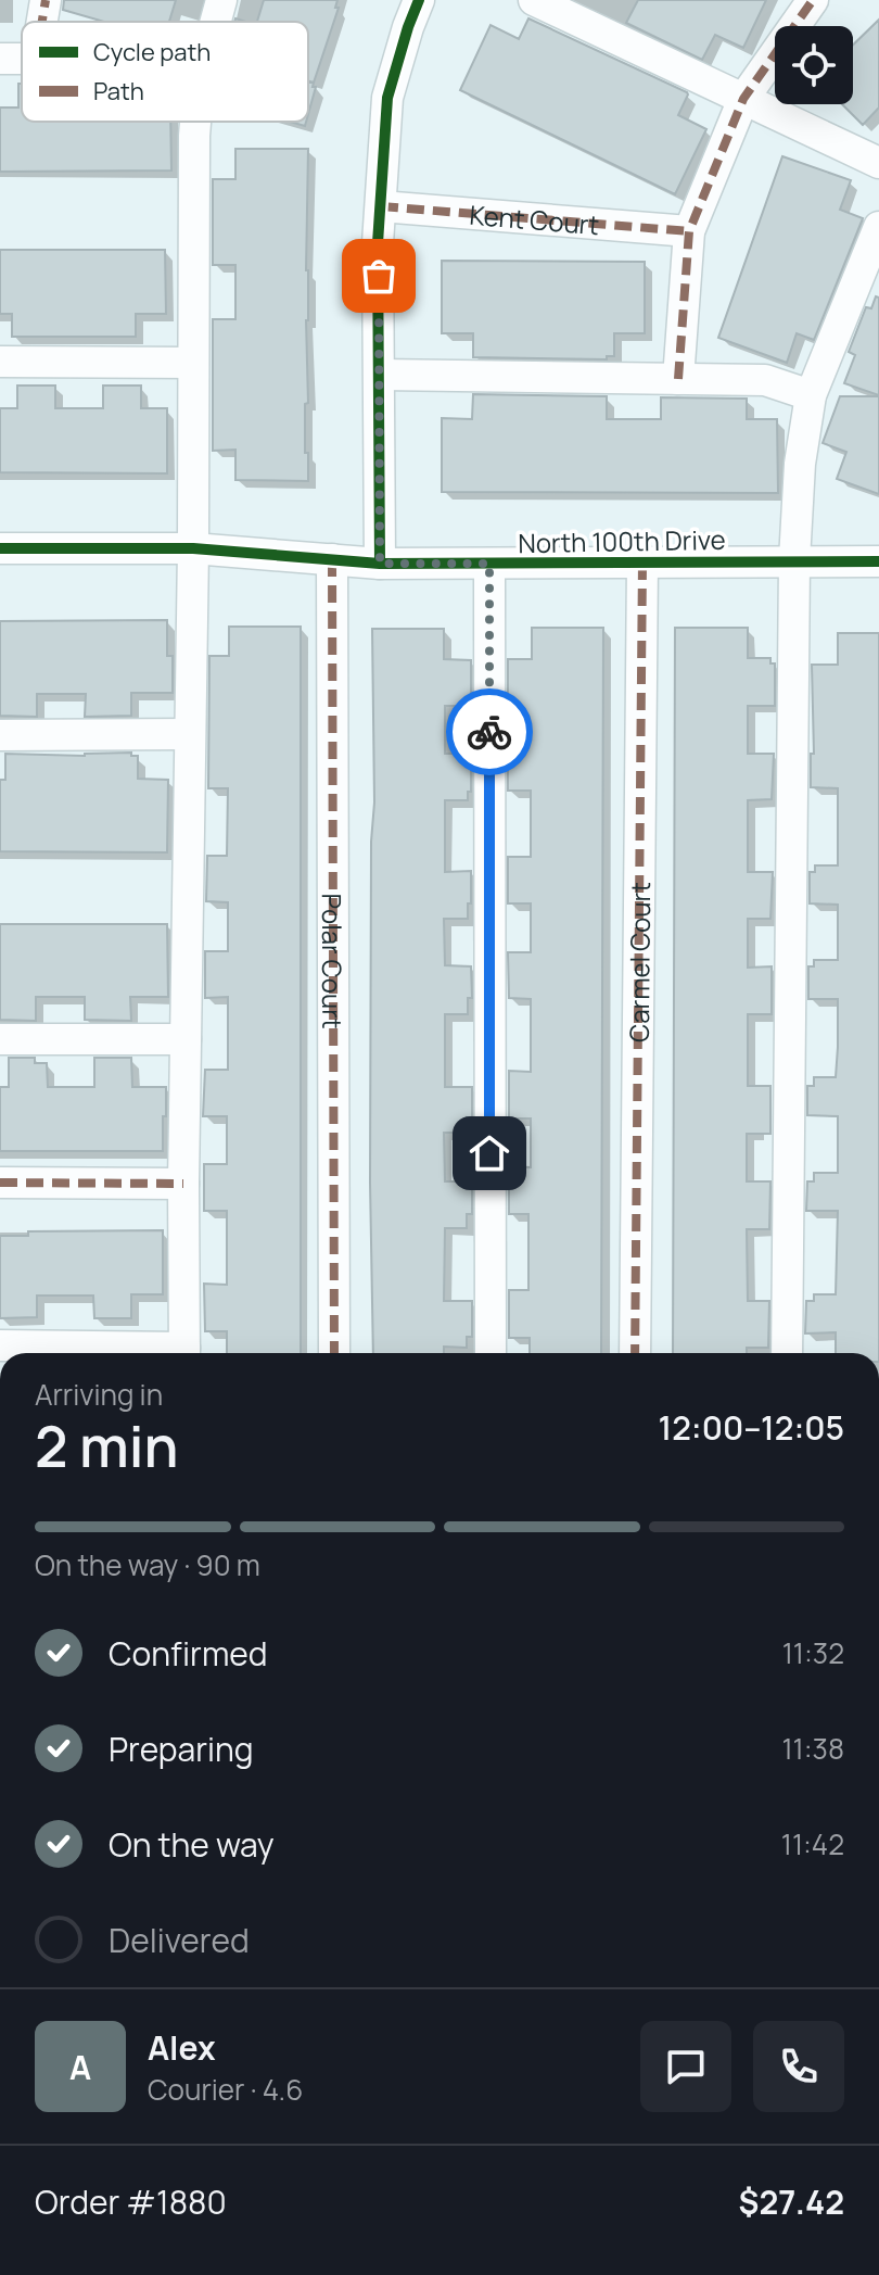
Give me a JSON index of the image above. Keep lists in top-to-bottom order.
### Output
{
  "streets": {
    "street": [
      "Kent Court",
      "North 100th Drive",
      "Polar Court",
      "Carmel Court"
    ]
  },
  "crossings": [
    ["North 100th Drive", "Polar Court"],
    ["North 100th Drive", "Carmel Court"]
  ],
  "legend": ["Cycle path", "Path"],
  "page": {
    "heading": ["2 min", "Arriving in", "12:00–12:05"],
    "panel": [
      "Alex",
      "Courier · 4.6",
      "Order #1880",
      "$27.42"
    ],
    "bar": "On the way · 90 m",
    "list": [
      ["Confirmed", "11:32"],
      ["Preparing", "11:38"],
      ["On the way", "11:42"],
      "Delivered"
    ],
    "round": "A"
  }
}
